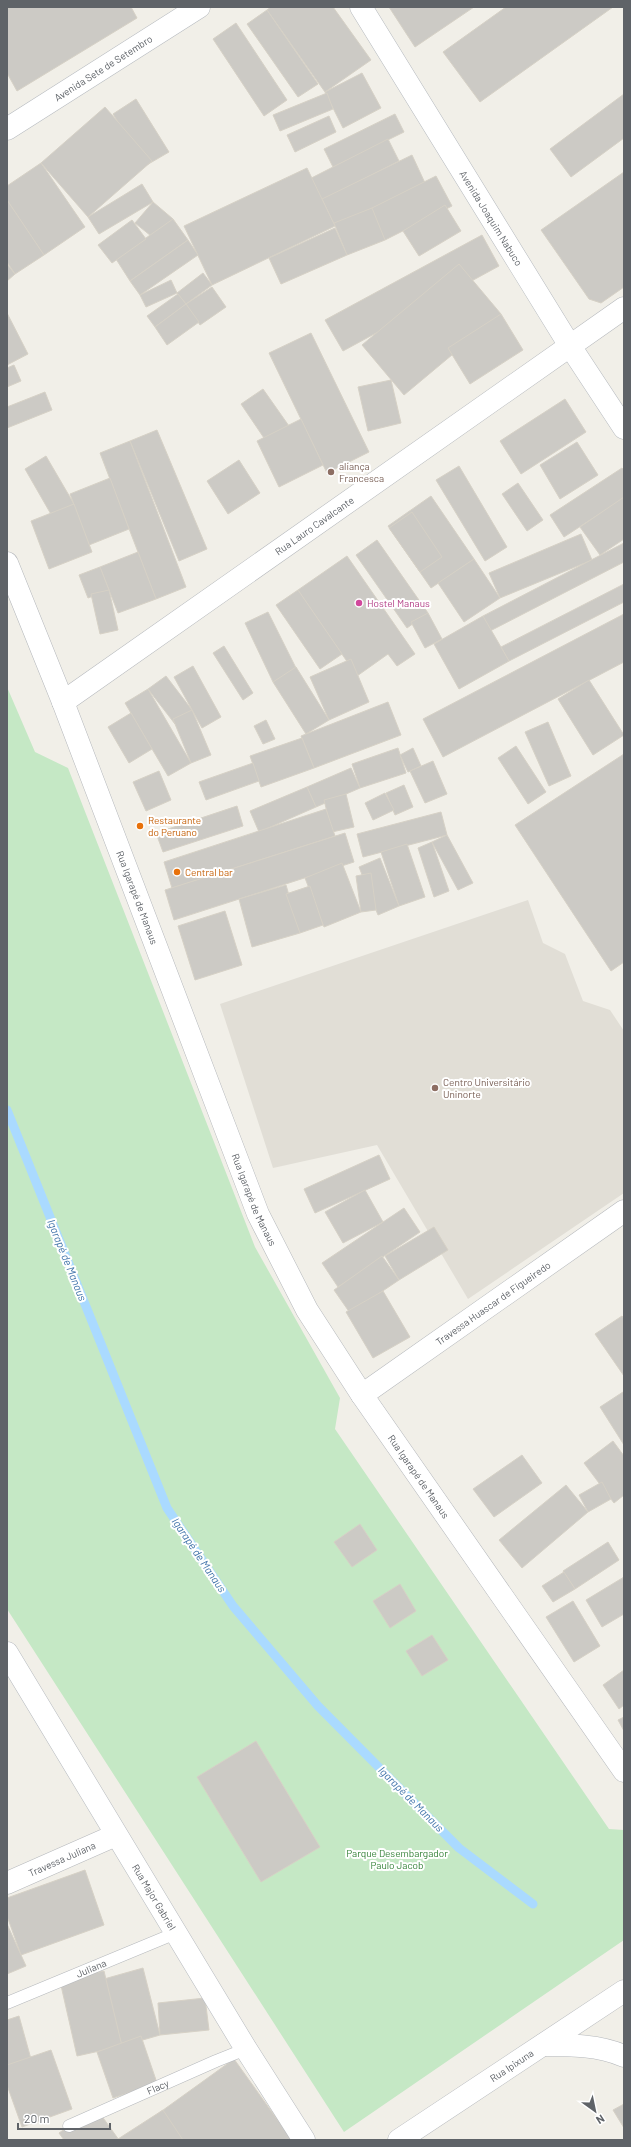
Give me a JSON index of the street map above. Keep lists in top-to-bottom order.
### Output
{
  "streets": {
    "street": [
      "Avenida Sete de Setembro",
      "Avenida Joaquim Nabuco",
      "Rua Lauro Cavalcante",
      "Rua Igarapé de Manaus",
      "Travessa Huascar de Figueiredo",
      "Travessa Juliana",
      "Rua Major Gabriel",
      "Rua Ipixuna"
    ],
    "lane": ["Juliana", "Flacy"]
  },
  "crossings": [
    ["Avenida Joaquim Nabuco", "Rua Lauro Cavalcante"],
    ["Rua Lauro Cavalcante", "Rua Igarapé de Manaus"],
    ["Rua Igarapé de Manaus", "Travessa Huascar de Figueiredo"],
    ["Travessa Juliana", "Rua Major Gabriel"],
    ["Rua Major Gabriel", "Juliana"],
    ["Rua Major Gabriel", "Flacy"]
  ],
  "water": ["Igarapé de Manaus"],
  "parks": ["Parque Desembargador Paulo Jacob"],
  "places": [
    "aliança Francesca",
    "Hostel Manaus",
    "Restaurante do Peruano",
    "Central bar",
    "Centro Universitário Uninorte"
  ],
  "scale_bar": "20 m",
  "north": "bottom right"
}
